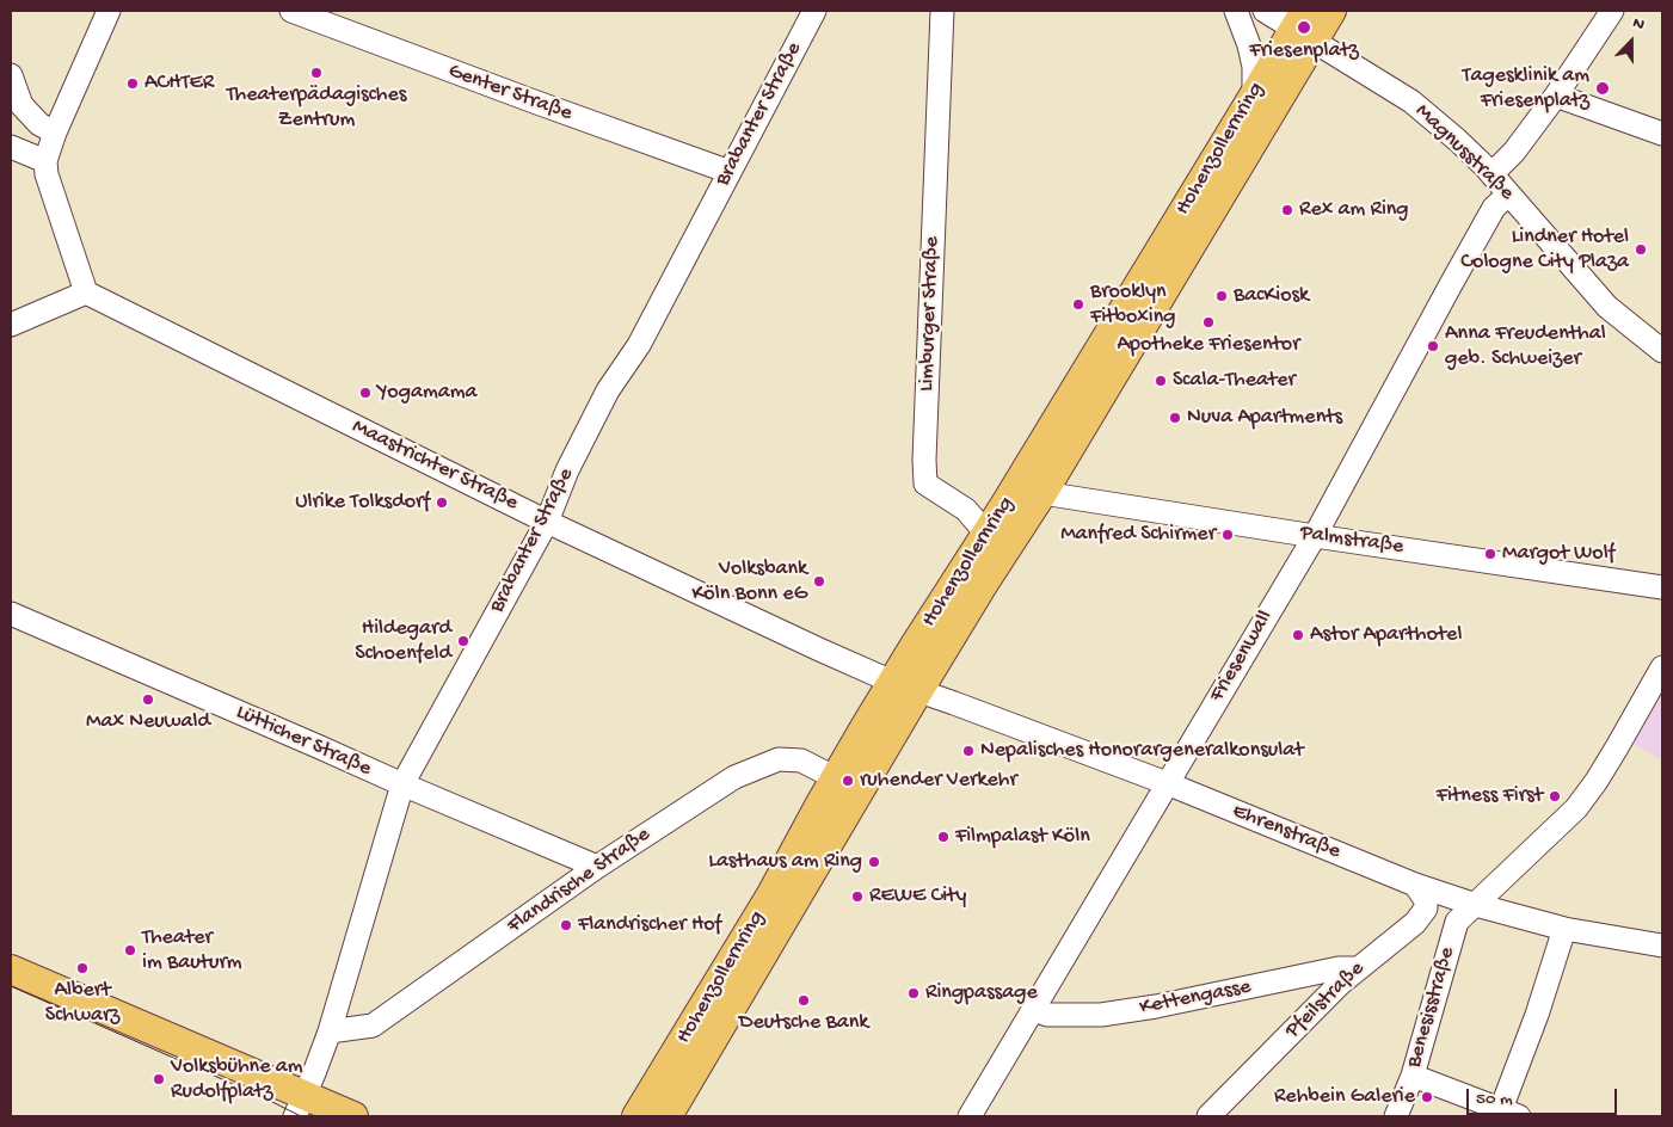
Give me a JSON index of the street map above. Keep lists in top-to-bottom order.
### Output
{
  "streets": {
    "main road": ["Hohenzollernring"],
    "street": [
      "Genter Straße",
      "Brabanter Straße",
      "Magnusstraße",
      "Limburger Straße",
      "Maastrichter Straße",
      "Palmstraße",
      "Friesenwall",
      "Lütticher Straße",
      "Ehrenstraße",
      "Flandrische Straße",
      "Kettengasse",
      "Pfeilstraße",
      "Benesisstraße"
    ]
  },
  "crossings": [
    ["Genter Straße", "Brabanter Straße"],
    ["Brabanter Straße", "Maastrichter Straße"],
    ["Brabanter Straße", "Lütticher Straße"],
    ["Brabanter Straße", "Flandrische Straße"],
    ["Hohenzollernring", "Magnusstraße"],
    ["Hohenzollernring", "Limburger Straße"],
    ["Hohenzollernring", "Maastrichter Straße"],
    ["Hohenzollernring", "Palmstraße"],
    ["Hohenzollernring", "Ehrenstraße"],
    ["Hohenzollernring", "Flandrische Straße"],
    ["Magnusstraße", "Friesenwall"],
    ["Maastrichter Straße", "Ehrenstraße"],
    ["Palmstraße", "Friesenwall"],
    ["Friesenwall", "Ehrenstraße"],
    ["Friesenwall", "Kettengasse"],
    ["Lütticher Straße", "Flandrische Straße"],
    ["Ehrenstraße", "Benesisstraße"],
    ["Kettengasse", "Pfeilstraße"]
  ],
  "places": [
    "Friesenplatz",
    "Theaterpädagisches Zentrum",
    "ACHTER",
    "Tagesklinik am Friesenplatz",
    "Rex am Ring",
    "Lindner Hotel Cologne City Plaza",
    "BacKiosk",
    "Brooklyn Fitboxing",
    "Apotheke Friesentor",
    "Anna Freudenthal geb. Schweizer",
    "Scala-Theater",
    "Yogamama",
    "Nuva Apartments",
    "Ulrike Tolksdorf",
    "Manfred Schirmer",
    "Margot Wolf",
    "Volksbank Köln Bonn eG",
    "Astor Aparthotel",
    "Hildegard Schoenfeld",
    "Max Neuwald",
    "Nepalisches Honorargeneralkonsulat",
    "ruhender Verkehr",
    "Fitness First",
    "Filmpalast Köln",
    "Lasthaus am Ring",
    "REWE City",
    "Flandrischer Hof",
    "Theater im Bauturm",
    "Albert Schwarz",
    "Ringpassage",
    "Deutsche Bank",
    "Volksbühne am Rudolfplatz",
    "Rehbein Galerie"
  ],
  "scale_bar": "50 m",
  "north": "top"
}
